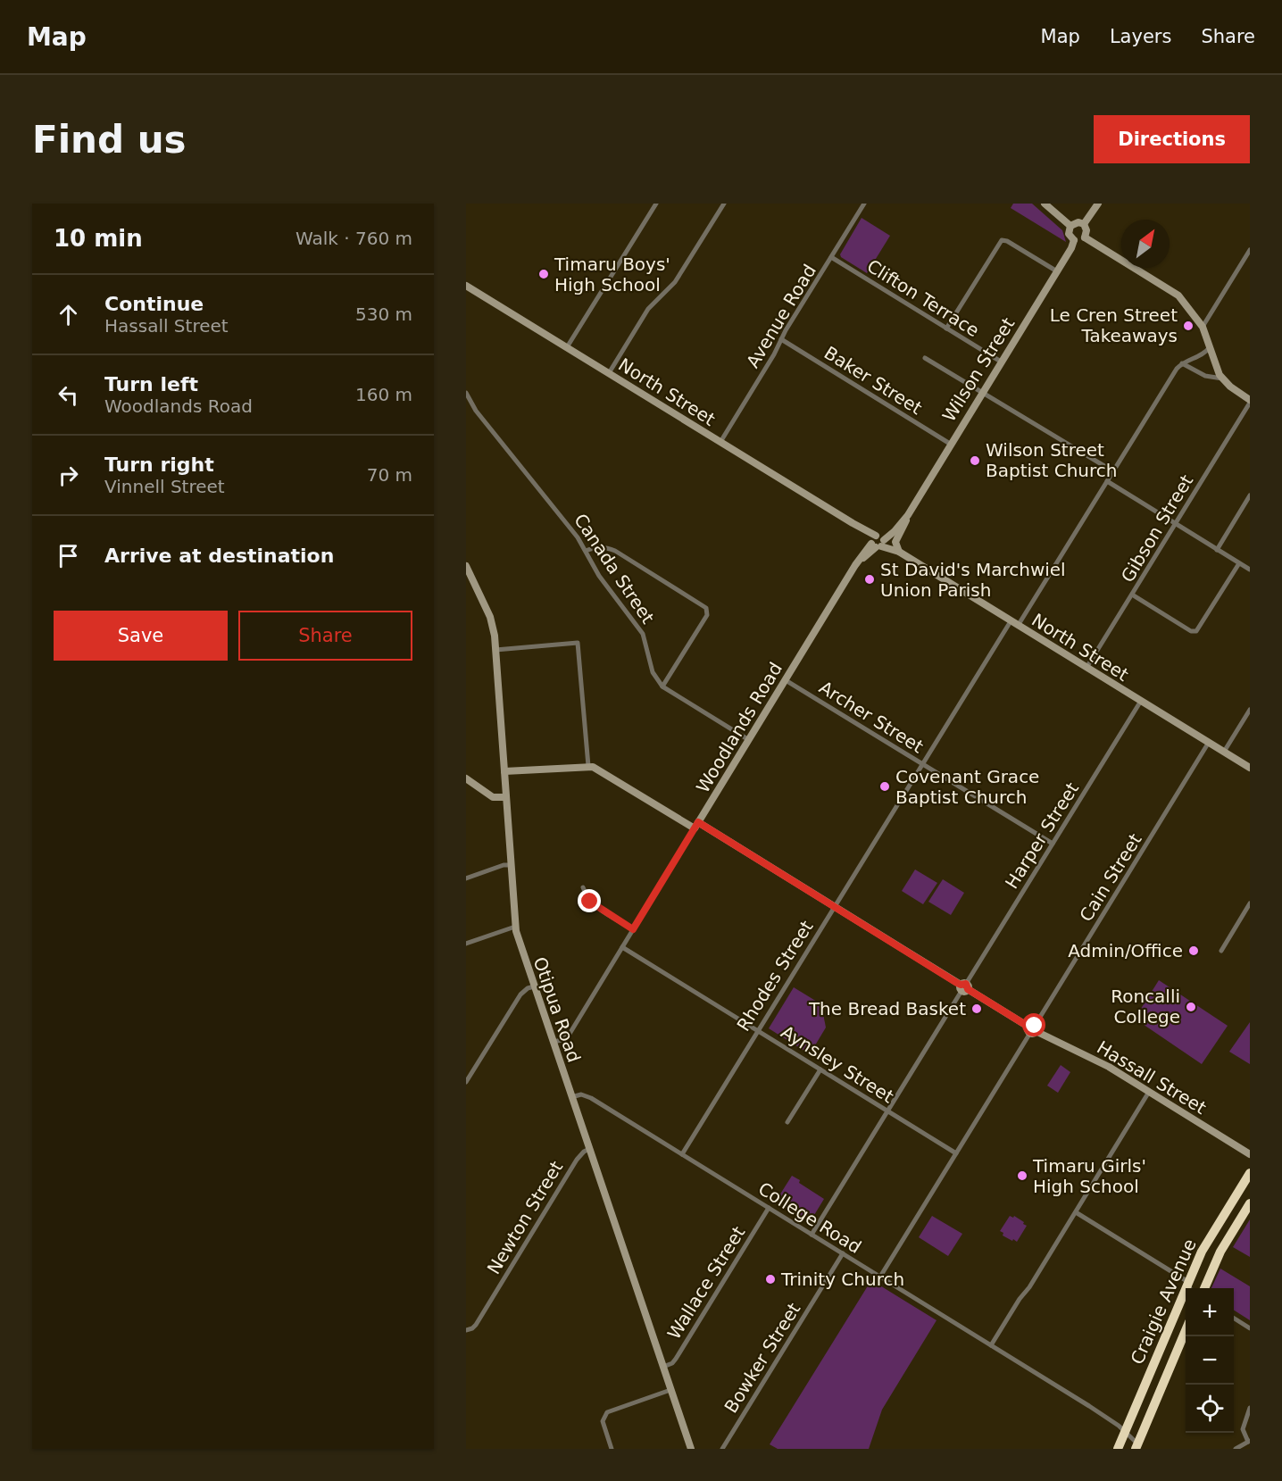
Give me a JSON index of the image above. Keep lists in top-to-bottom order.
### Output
{
  "streets": {
    "highway": ["Craigie Avenue"],
    "street": [
      "Clifton Terrace",
      "Avenue Road",
      "Wilson Street",
      "Baker Street",
      "North Street",
      "Gibson Street",
      "Canada Street",
      "Archer Street",
      "Woodlands Road",
      "Harper Street",
      "Cain Street",
      "Rhodes Street",
      "Otipua Road",
      "Aynsley Street",
      "Hassall Street",
      "Newton Street",
      "College Road",
      "Wallace Street",
      "Bowker Street"
    ]
  },
  "crossings": [
    ["Clifton Terrace", "Avenue Road"],
    ["Clifton Terrace", "Wilson Street"],
    ["Avenue Road", "Baker Street"],
    ["Avenue Road", "North Street"],
    ["Wilson Street", "Baker Street"],
    ["Wilson Street", "North Street"],
    ["Wilson Street", "Woodlands Road"],
    ["North Street", "Gibson Street"],
    ["North Street", "Woodlands Road"],
    ["North Street", "Harper Street"],
    ["North Street", "Cain Street"],
    ["North Street", "Rhodes Street"],
    ["Archer Street", "Woodlands Road"],
    ["Archer Street", "Harper Street"],
    ["Archer Street", "Rhodes Street"],
    ["Woodlands Road", "Otipua Road"],
    ["Woodlands Road", "Aynsley Street"],
    ["Woodlands Road", "Hassall Street"],
    ["Harper Street", "Aynsley Street"],
    ["Harper Street", "Hassall Street"],
    ["Harper Street", "College Road"],
    ["Cain Street", "Aynsley Street"],
    ["Cain Street", "Hassall Street"],
    ["Cain Street", "College Road"],
    ["Rhodes Street", "Aynsley Street"],
    ["Rhodes Street", "Hassall Street"],
    ["Rhodes Street", "College Road"],
    ["Otipua Road", "Hassall Street"],
    ["Otipua Road", "Newton Street"],
    ["Otipua Road", "College Road"],
    ["Otipua Road", "Wallace Street"],
    ["College Road", "Wallace Street"],
    ["College Road", "Craigie Avenue"],
    ["College Road", "Bowker Street"]
  ],
  "places": [
    "Timaru Boys' High School",
    "Le Cren Street Takeaways",
    "Wilson Street Baptist Church",
    "St David's Marchwiel Union Parish",
    "Covenant Grace Baptist Church",
    "Admin/Office",
    "Roncalli College",
    "The Bread Basket",
    "Timaru Girls' High School",
    "Trinity Church"
  ],
  "north": "top right",
  "page": {
    "header": "Map",
    "nav": ["Map", "Layers", "Share"],
    "buttons": [
      "Directions",
      ["Save", "Share"]
    ],
    "title": "Find us",
    "heading": ["10 min", "Walk · 760 m"],
    "list": [
      ["Continue", "Hassall Street", "530 m"],
      ["Turn left", "Woodlands Road", "160 m"],
      ["Turn right", "Vinnell Street", "70 m"],
      "Arrive at destination"
    ],
    "map_buttons": ["+", "−"]
  }
}
